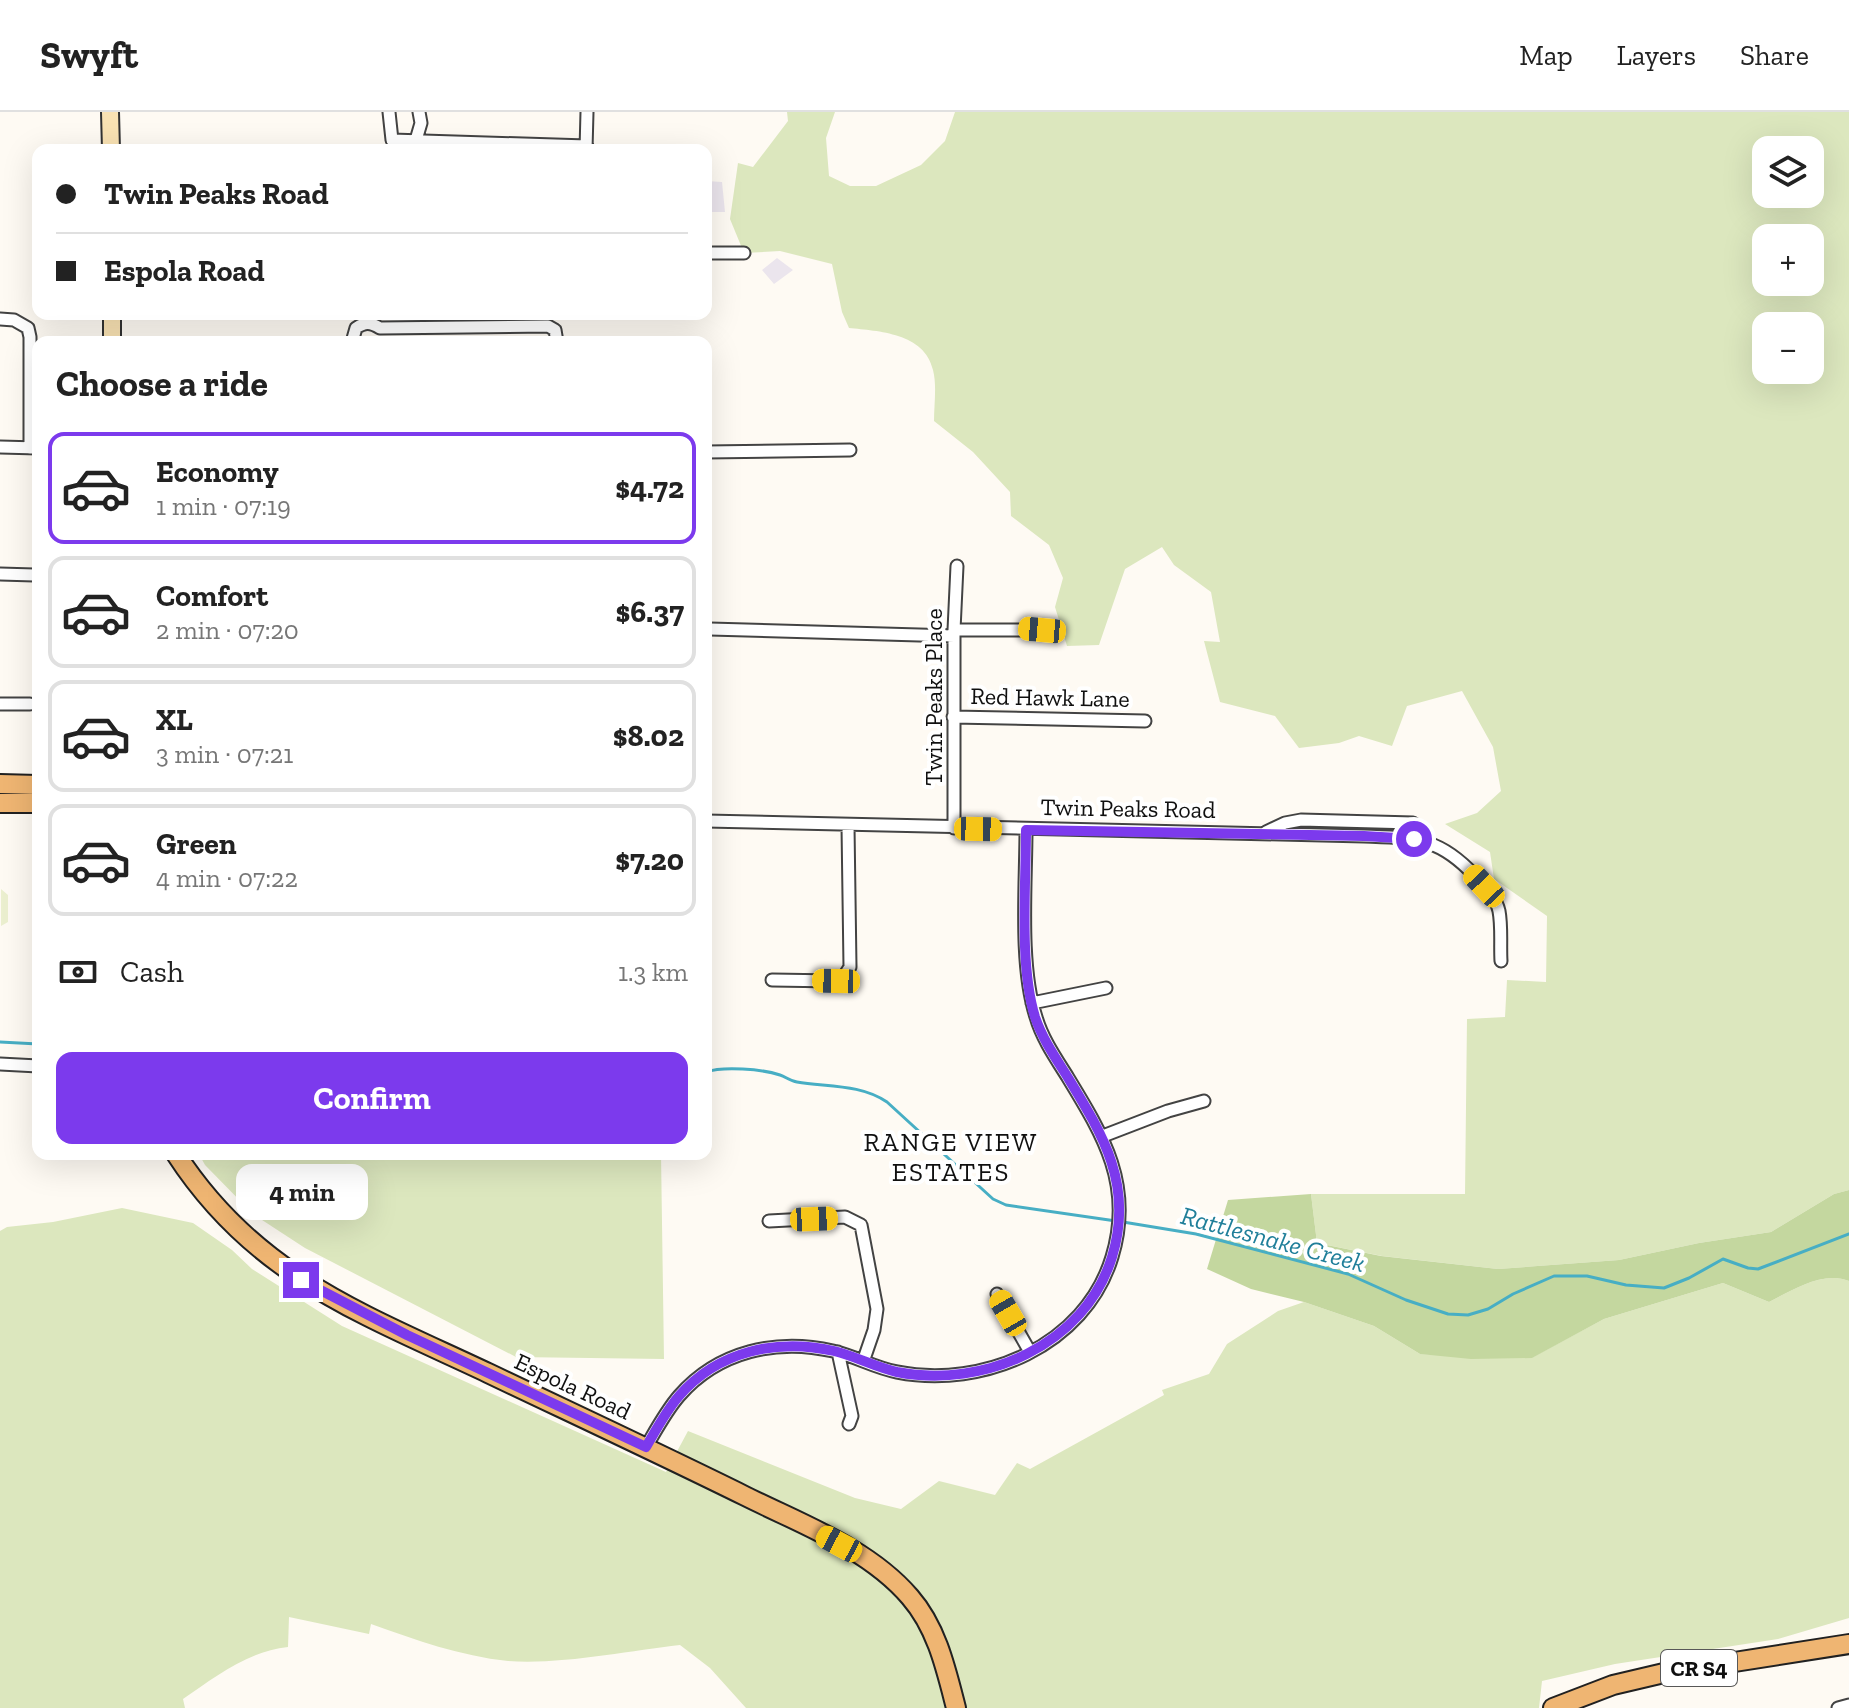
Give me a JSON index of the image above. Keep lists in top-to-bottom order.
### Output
{
  "streets": {
    "main road": ["Espola Road", "CR S4"],
    "street": ["Twin Peaks Place", "Red Hawk Lane", "Twin Peaks Road"]
  },
  "crossings": [
    ["Twin Peaks Place", "Red Hawk Lane"],
    ["Twin Peaks Place", "Twin Peaks Road"]
  ],
  "districts": ["RANGE VIEW ESTATES"],
  "water": ["Rattlesnake Creek"],
  "page": {
    "header": "Swyft",
    "nav": ["Map", "Layers", "Share"],
    "map_buttons": ["+", "−"],
    "banner": ["Twin Peaks Road", "Espola Road"],
    "heading": "Choose a ride",
    "list": [
      {
        "name": "Economy",
        "note": "1 min · 07:19",
        "value": "$4.72"
      },
      {
        "name": "Comfort",
        "note": "2 min · 07:20",
        "value": "$6.37"
      },
      {
        "name": "XL",
        "note": "3 min · 07:21",
        "value": "$8.02"
      },
      {
        "name": "Green",
        "note": "4 min · 07:22",
        "value": "$7.20"
      }
    ],
    "pay": ["Cash", "1.3 km"],
    "buttons": "Confirm",
    "bubble": "4 min"
  }
}
